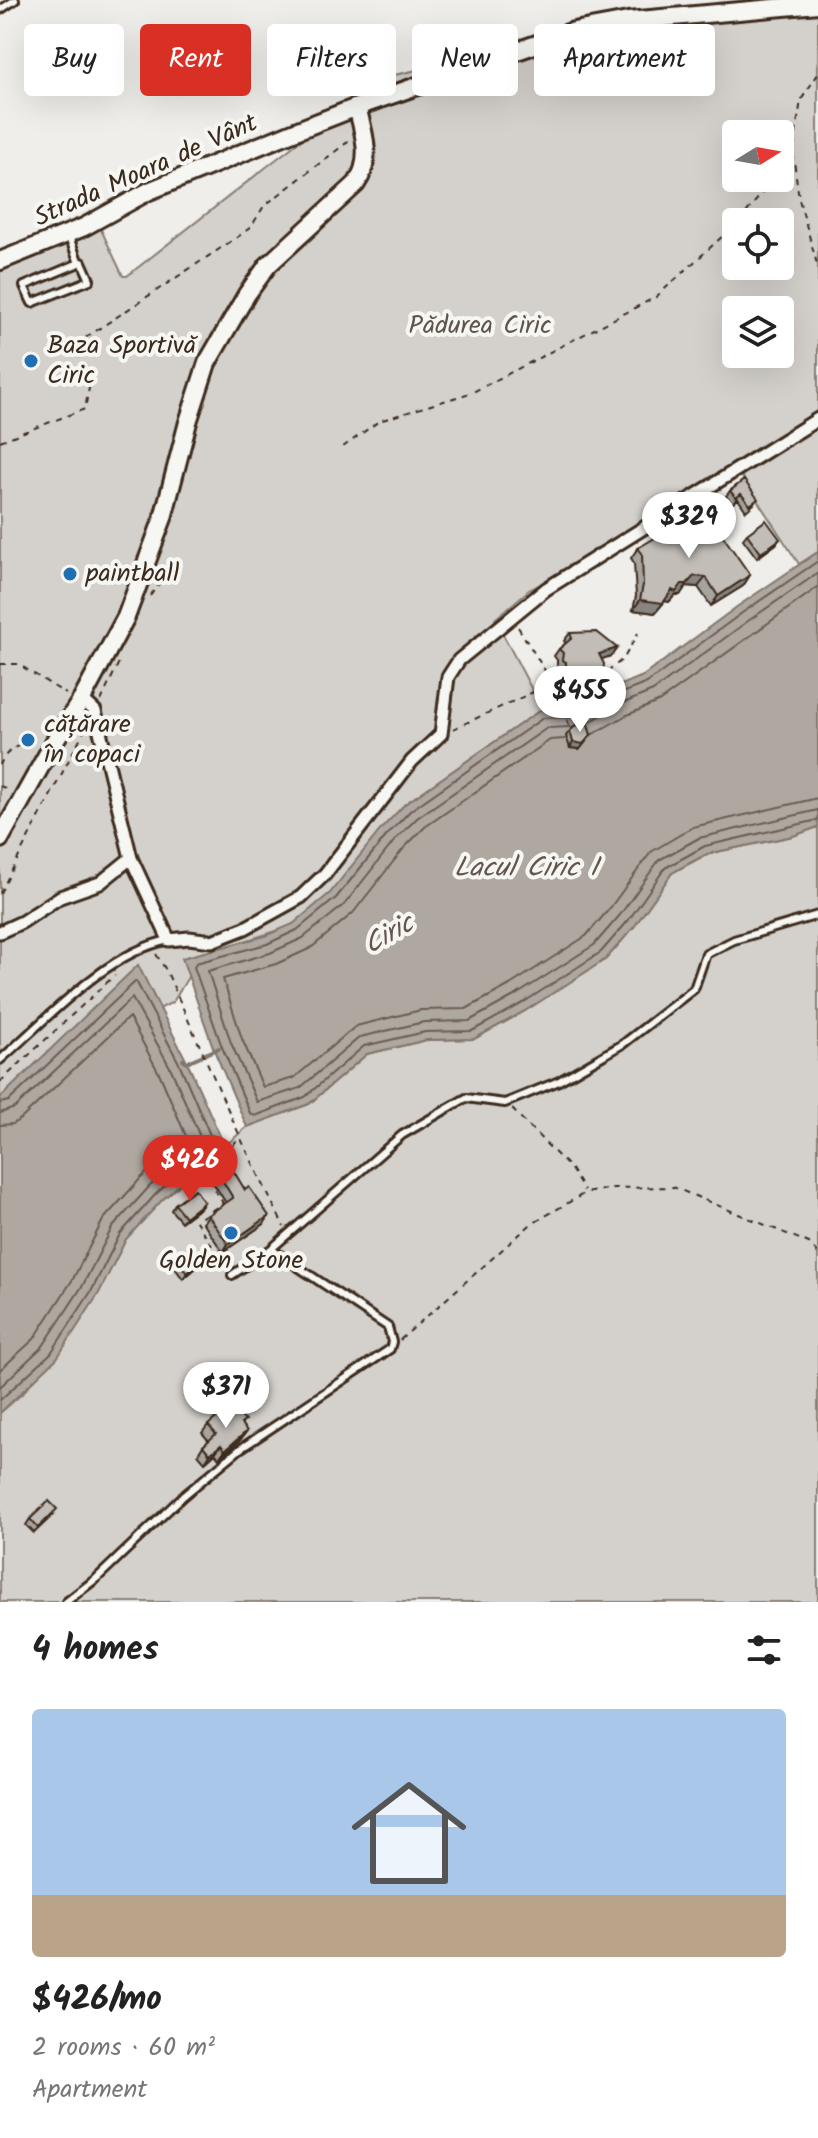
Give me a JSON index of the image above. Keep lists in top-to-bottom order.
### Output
{
  "streets": {
    "main road": ["Strada Moara de Vânt"]
  },
  "water": ["Lacul Ciric I", "Ciric"],
  "parks": ["Pădurea Ciric"],
  "places": [
    "Baza Sportivă Ciric",
    "paintball",
    "cățărare în copaci",
    "Golden Stone"
  ],
  "north": "right",
  "page": {
    "chip": [
      "Buy",
      "Rent",
      "Filters",
      "New",
      "Apartment"
    ],
    "price": [
      "$329",
      "$455",
      "$426",
      "$371"
    ],
    "heading": "4 homes",
    "list": [
      {
        "name": "$426/mo",
        "note": "2 rooms · 60 m² · Apartment"
      }
    ]
  }
}
